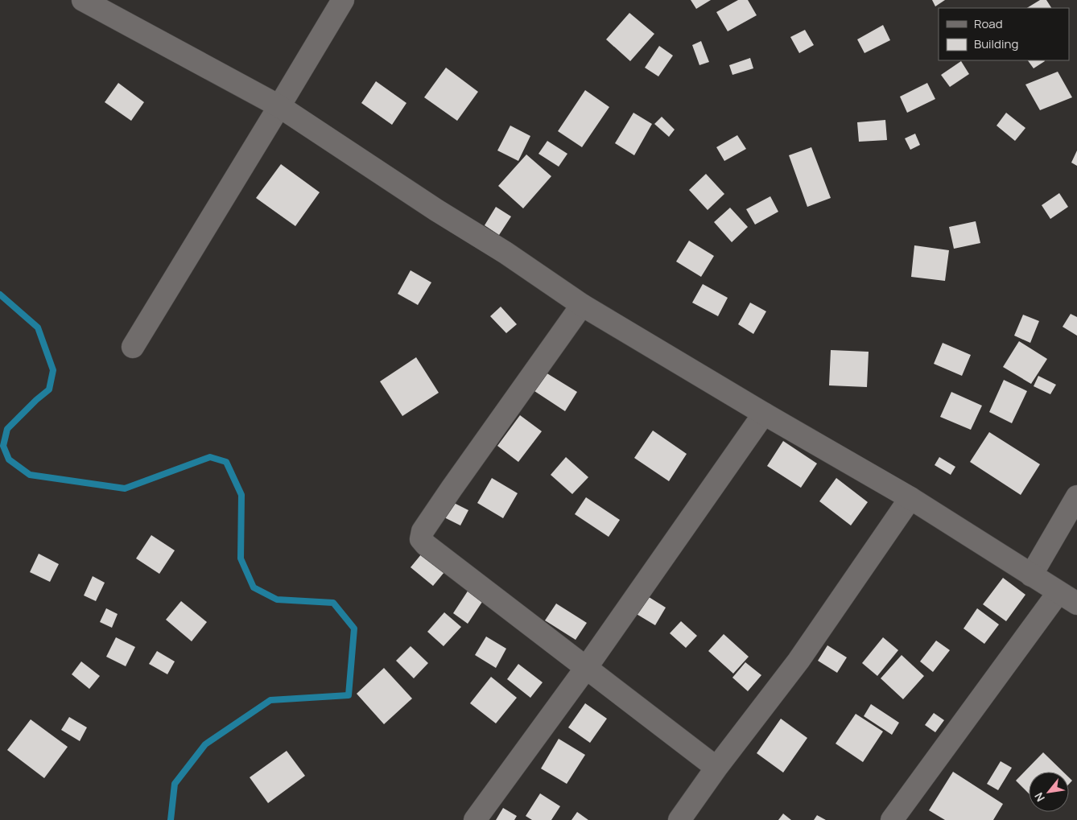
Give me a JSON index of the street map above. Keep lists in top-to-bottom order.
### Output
{
  "legend": ["Road", "Building"],
  "north": "bottom left"
}
